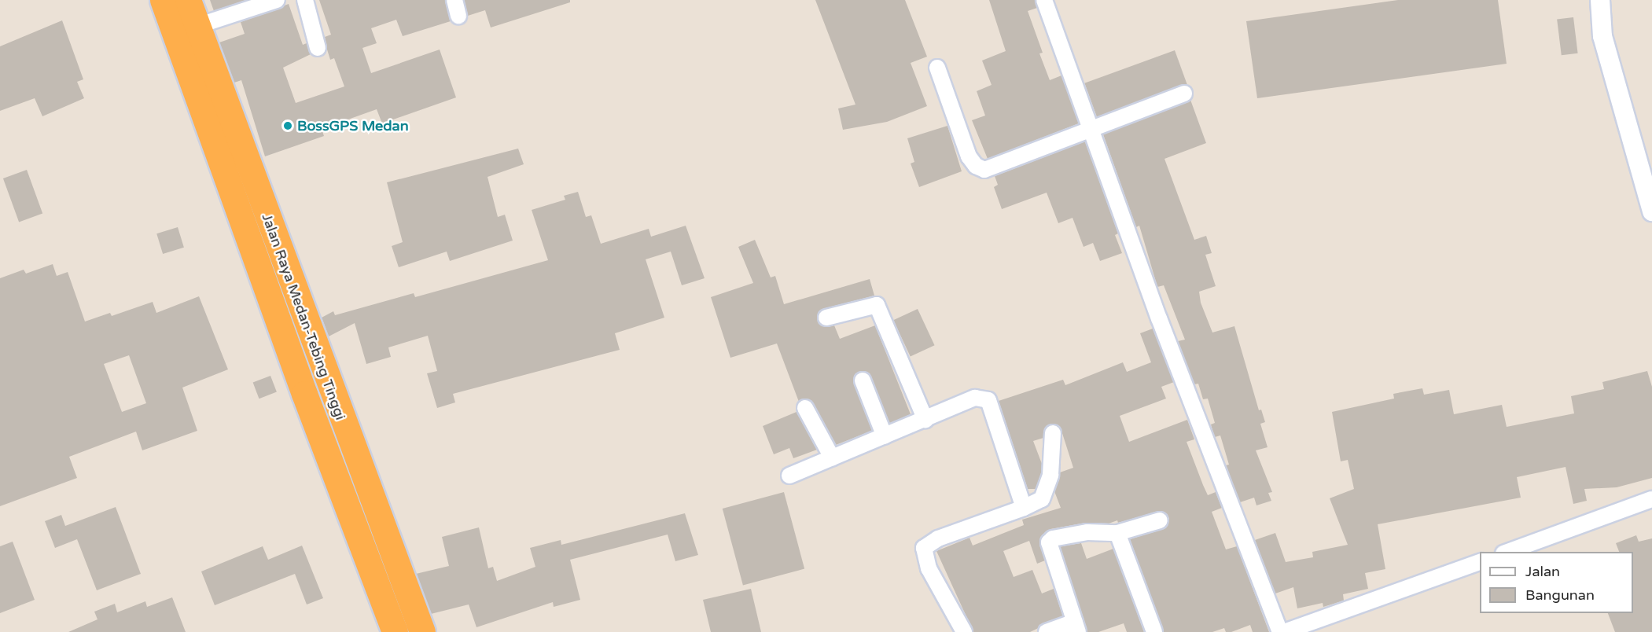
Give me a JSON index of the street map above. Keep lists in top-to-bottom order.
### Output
{
  "streets": {
    "highway": ["Jalan Raya Medan-Tebing Tinggi"]
  },
  "places": ["BossGPS Medan"],
  "legend": ["Jalan", "Bangunan"]
}
